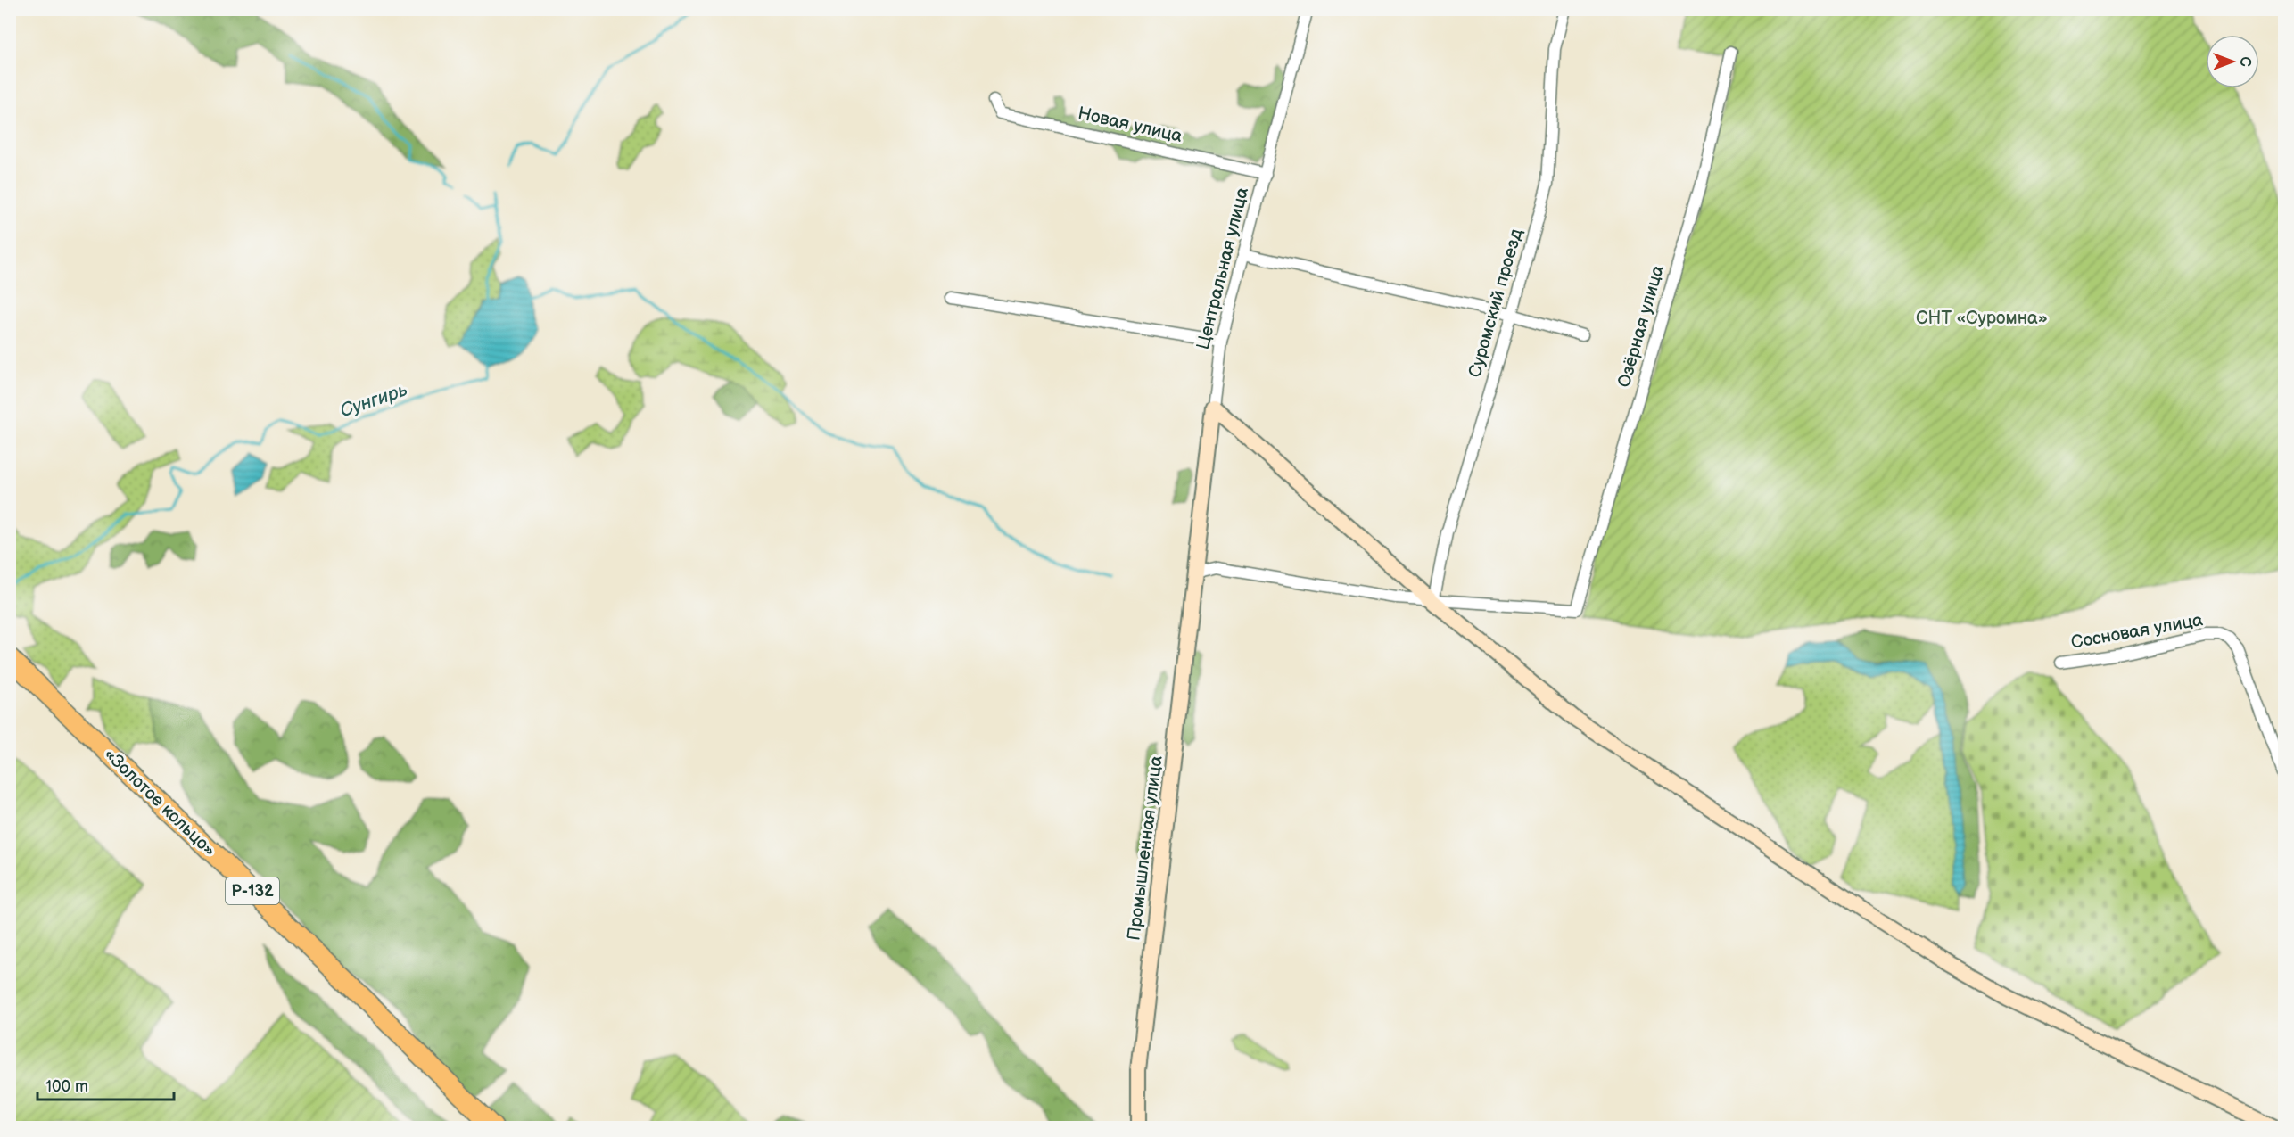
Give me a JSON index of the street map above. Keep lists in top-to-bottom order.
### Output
{
  "streets": {
    "highway": ["«Золотое кольцо»", "Р-132"],
    "street": [
      "Новая улица",
      "Центральная улица",
      "Суромский проезд",
      "Озёрная улица",
      "Сосновая улица",
      "Промышленная улица"
    ]
  },
  "crossings": [
    ["Новая улица", "Центральная улица"],
    ["Центральная улица", "Промышленная улица"],
    ["Суромский проезд", "Озёрная улица"]
  ],
  "water": ["Сунгирь"],
  "parks": ["СНТ «Суромна»"],
  "scale_bar": "100 m",
  "north": "right"
}
